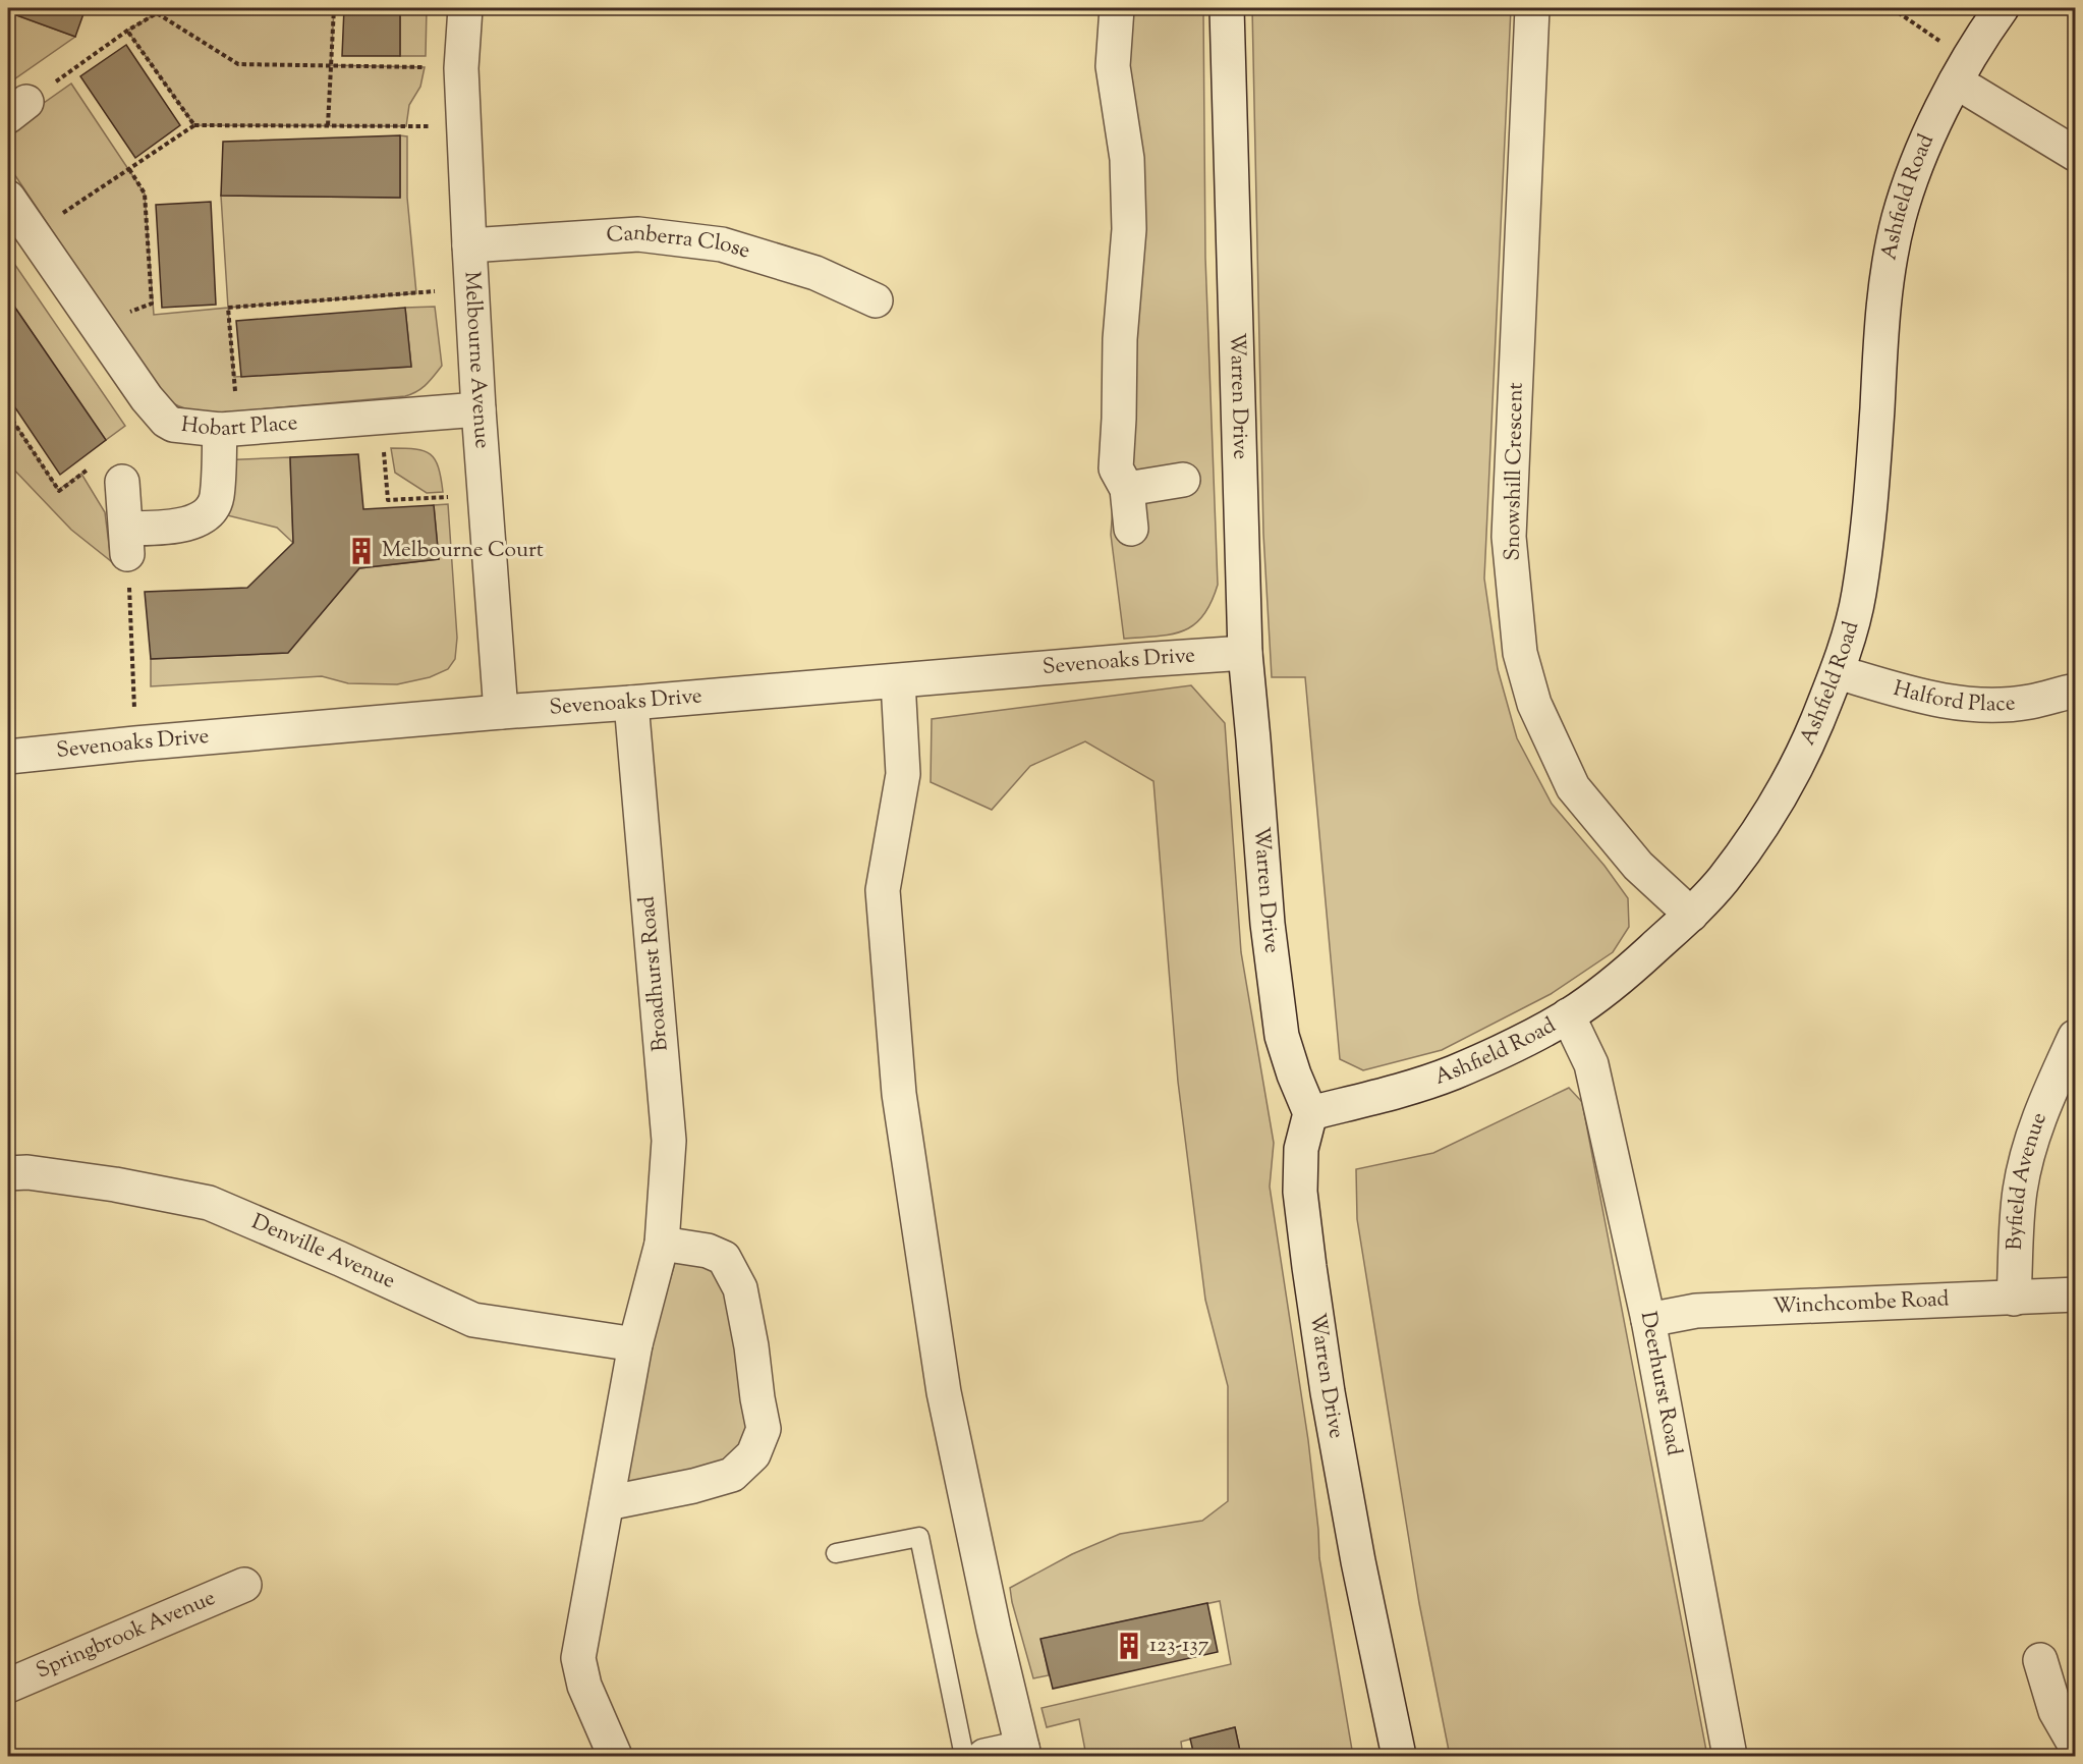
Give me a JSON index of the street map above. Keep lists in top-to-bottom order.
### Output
{
  "streets": {
    "street": [
      "Ashfield Road",
      "Canberra Close",
      "Melbourne Avenue",
      "Warren Drive",
      "Hobart Place",
      "Snowshill Crescent",
      "Sevenoaks Drive",
      "Halford Place",
      "Broadhurst Road",
      "Byfield Avenue",
      "Denville Avenue",
      "Winchcombe Road",
      "Deerhurst Road",
      "Springbrook Avenue"
    ]
  },
  "crossings": [
    ["Ashfield Road", "Warren Drive"],
    ["Ashfield Road", "Snowshill Crescent"],
    ["Ashfield Road", "Halford Place"],
    ["Ashfield Road", "Deerhurst Road"],
    ["Canberra Close", "Melbourne Avenue"],
    ["Melbourne Avenue", "Hobart Place"],
    ["Melbourne Avenue", "Sevenoaks Drive"],
    ["Warren Drive", "Sevenoaks Drive"],
    ["Sevenoaks Drive", "Broadhurst Road"],
    ["Broadhurst Road", "Denville Avenue"],
    ["Byfield Avenue", "Winchcombe Road"],
    ["Winchcombe Road", "Deerhurst Road"]
  ],
  "places": {
    "building": ["Melbourne Court", "123-137"]
  }
}
